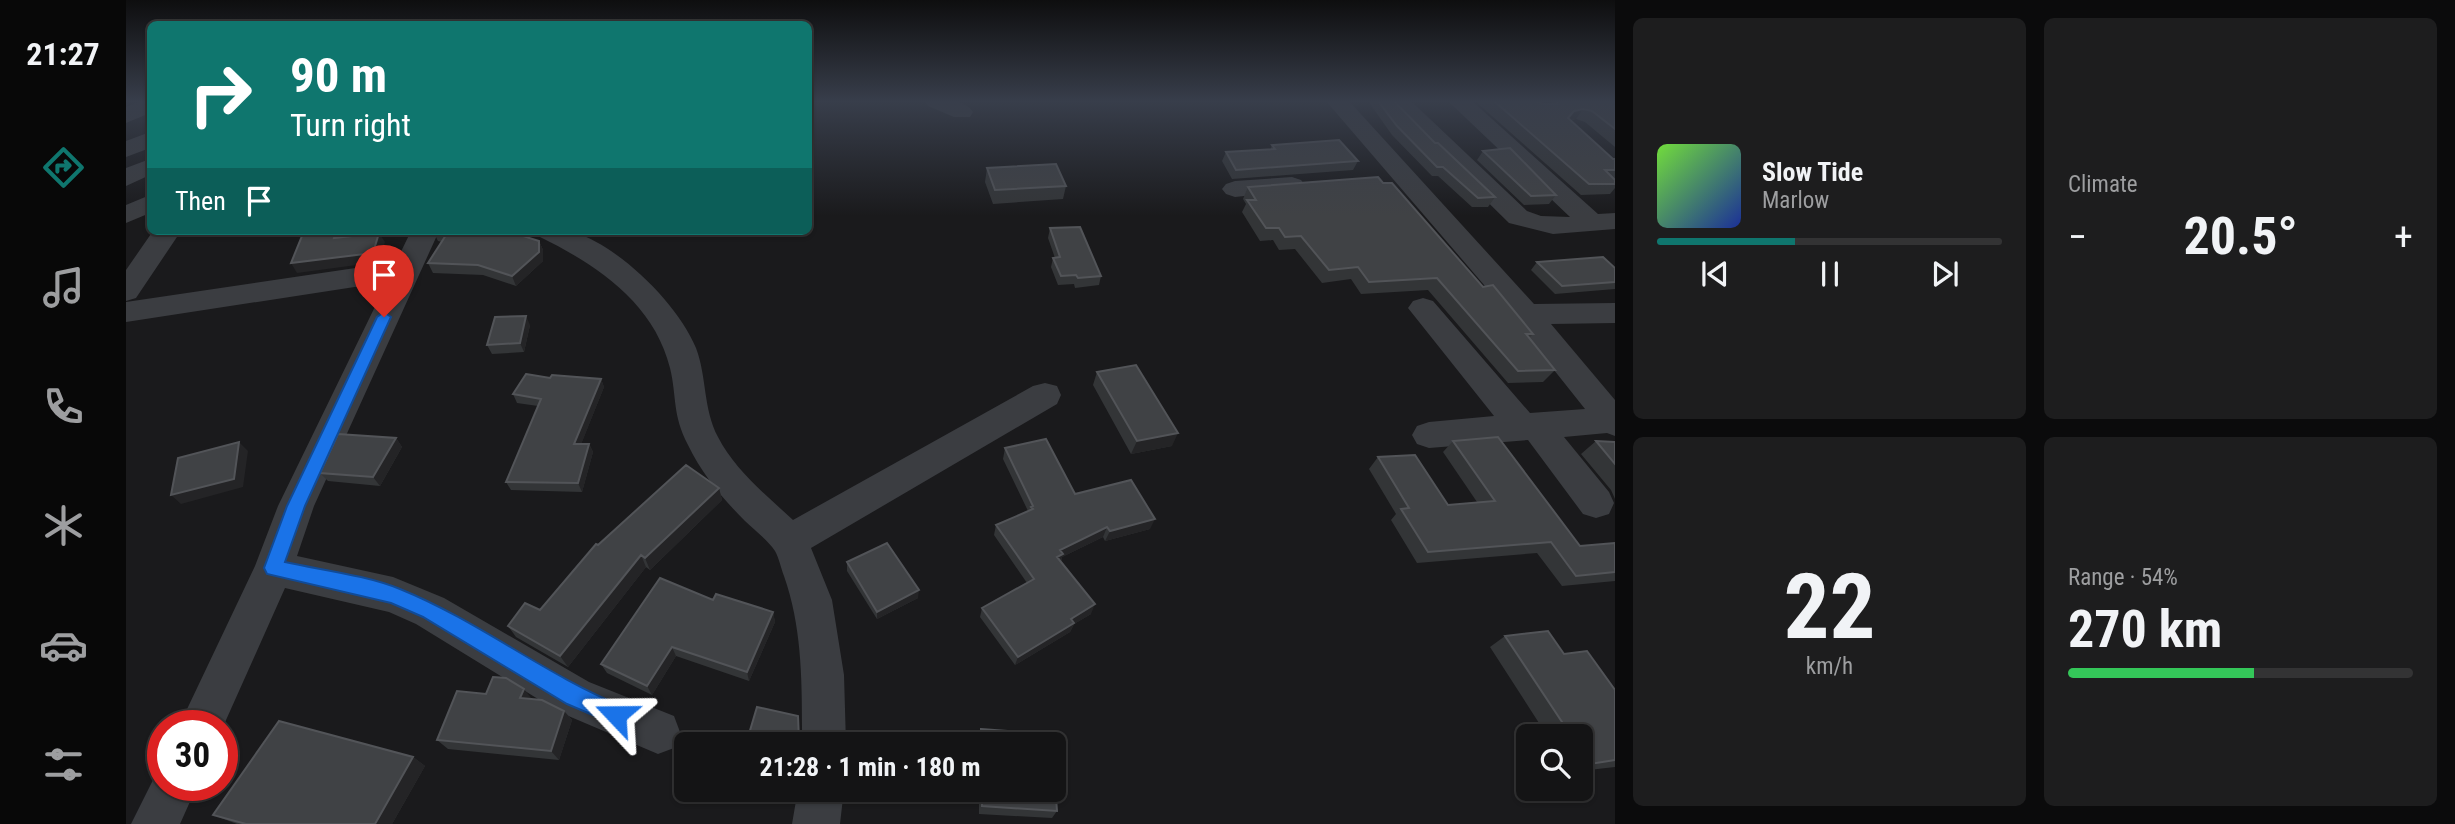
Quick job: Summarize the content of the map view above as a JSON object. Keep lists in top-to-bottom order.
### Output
{
  "page": {
    "tabs": "21:27",
    "tile": [
      "Climate",
      ["22", "km/h"],
      ["Range · 54%", "270 km"]
    ],
    "turn": ["90 m", "Turn right"],
    "song": ["Slow Tide", "Marlow"],
    "then": "Then",
    "heat": ["−", "20.5°", "+"],
    "limit": "30",
    "trip": "21:28 · 1 min · 180 m"
  }
}
